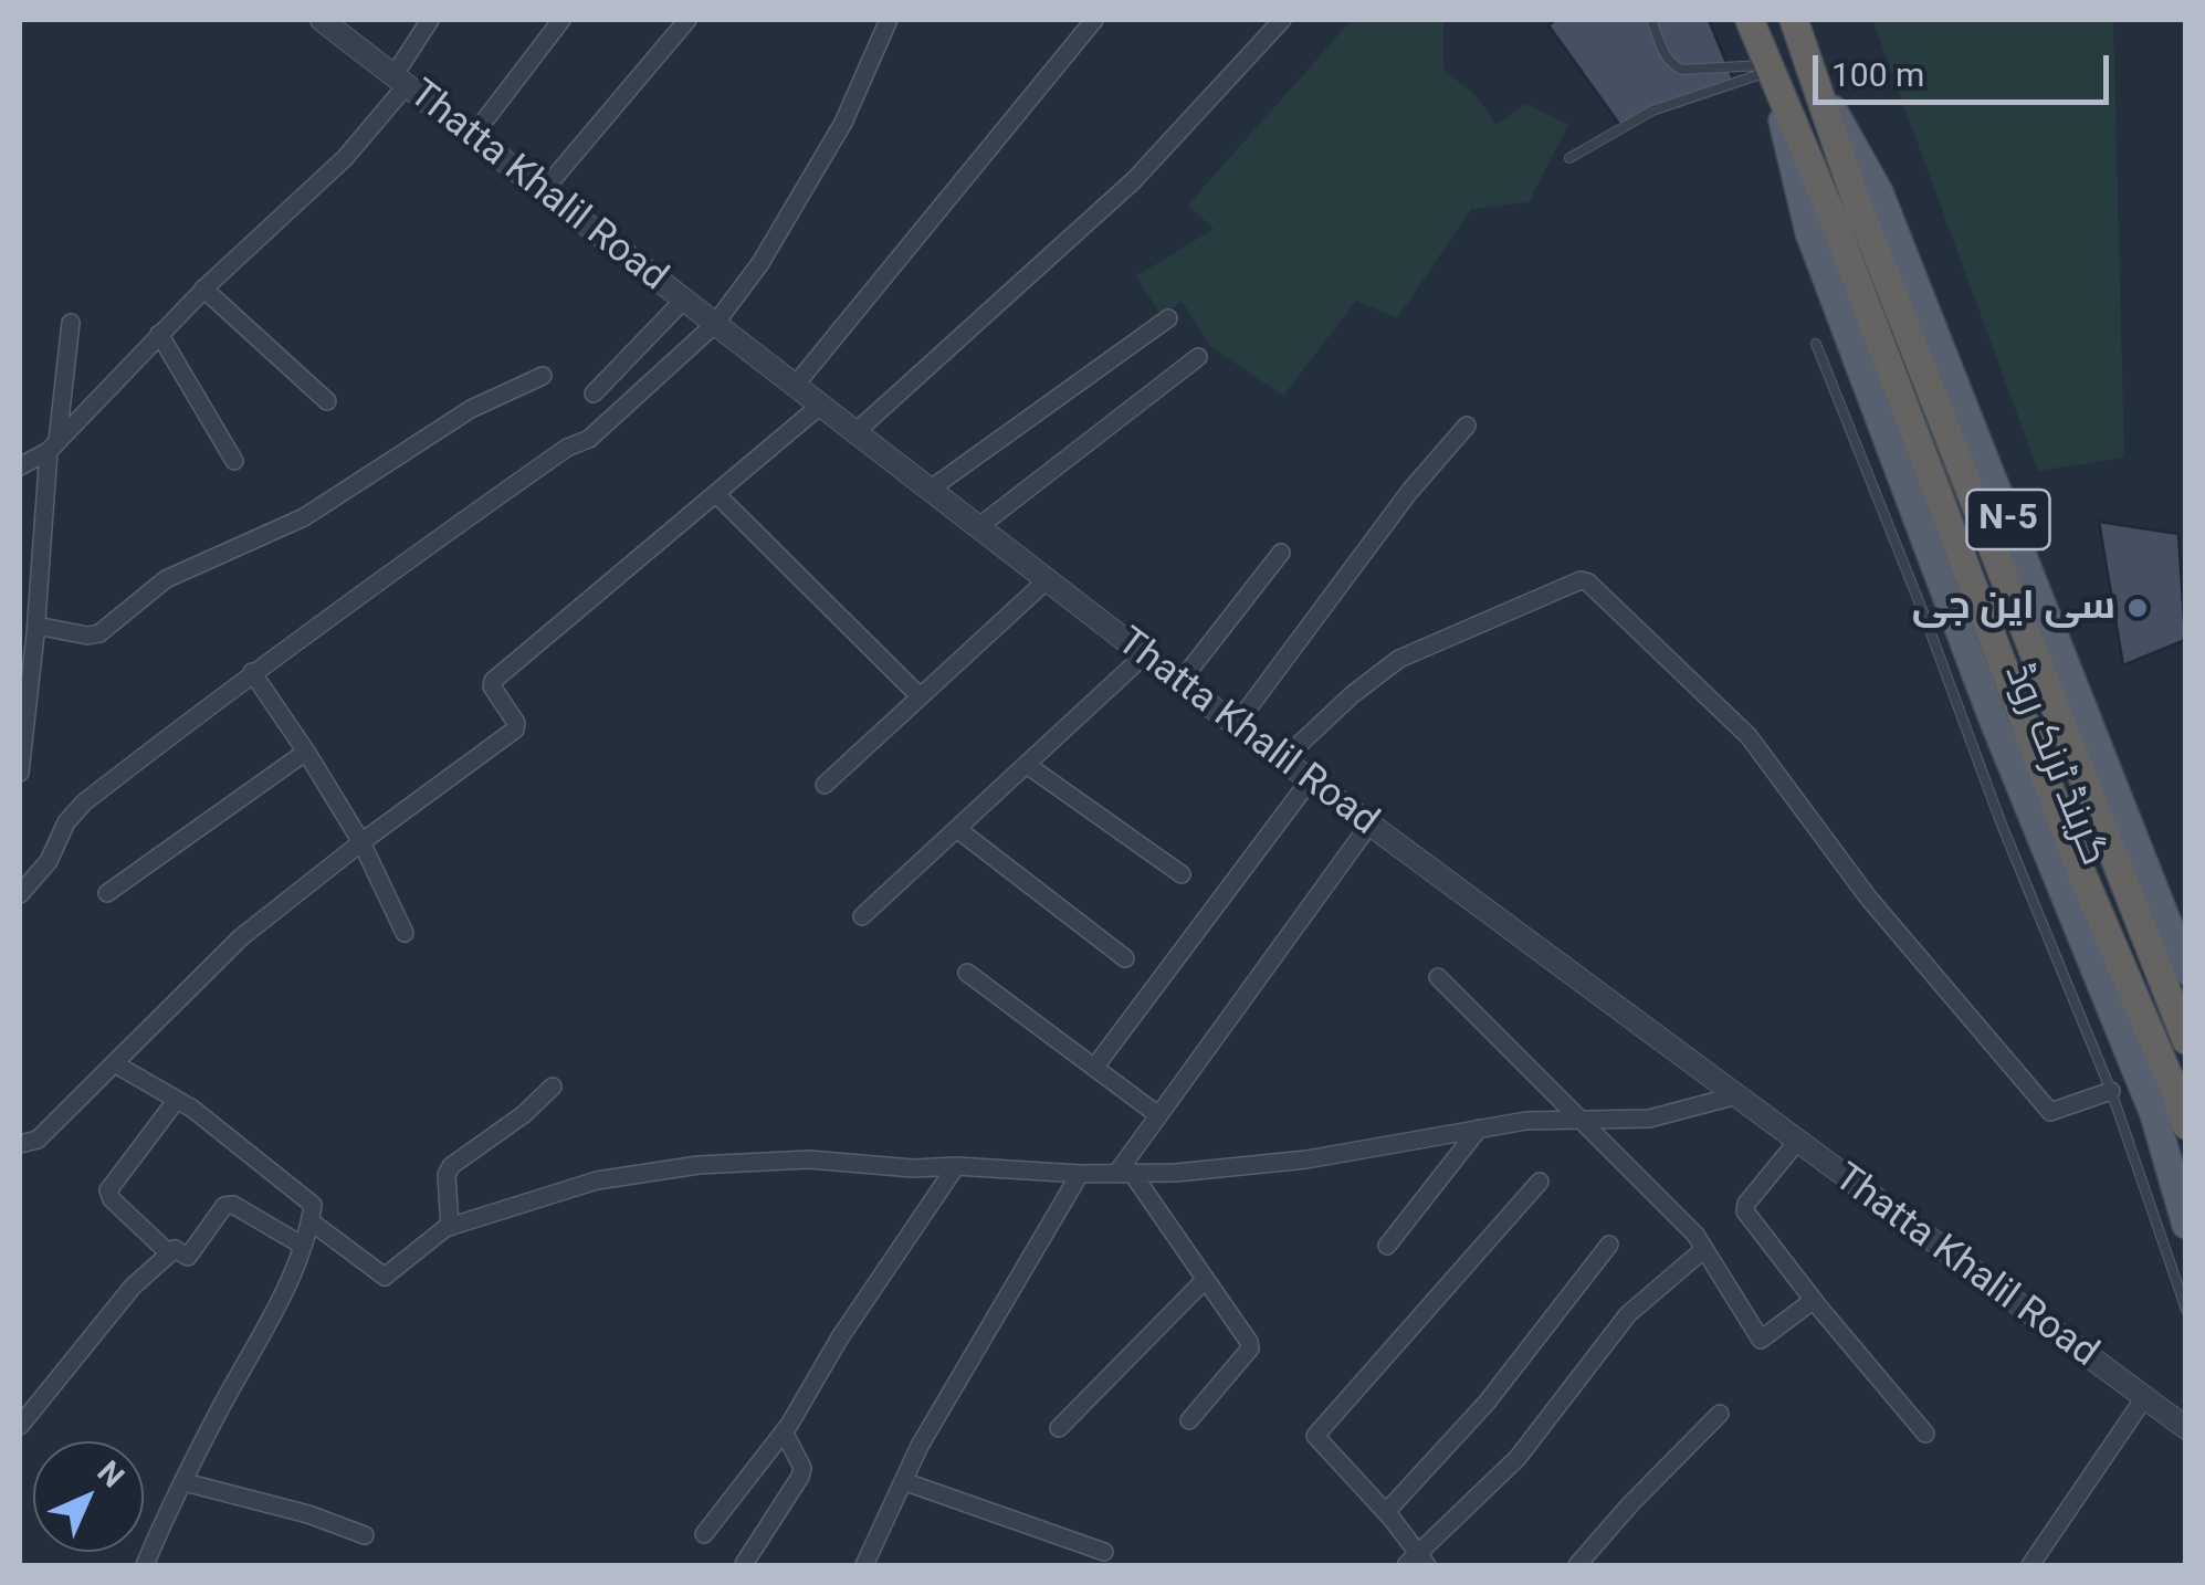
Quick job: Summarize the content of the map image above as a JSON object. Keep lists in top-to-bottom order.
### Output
{
  "streets": {
    "highway": ["N-5", "گرینڈ ٹرنک روڈ"],
    "street": ["Thatta Khalil Road"]
  },
  "places": ["سی این جی"],
  "scale_bar": "100 m",
  "north": "top right"
}
